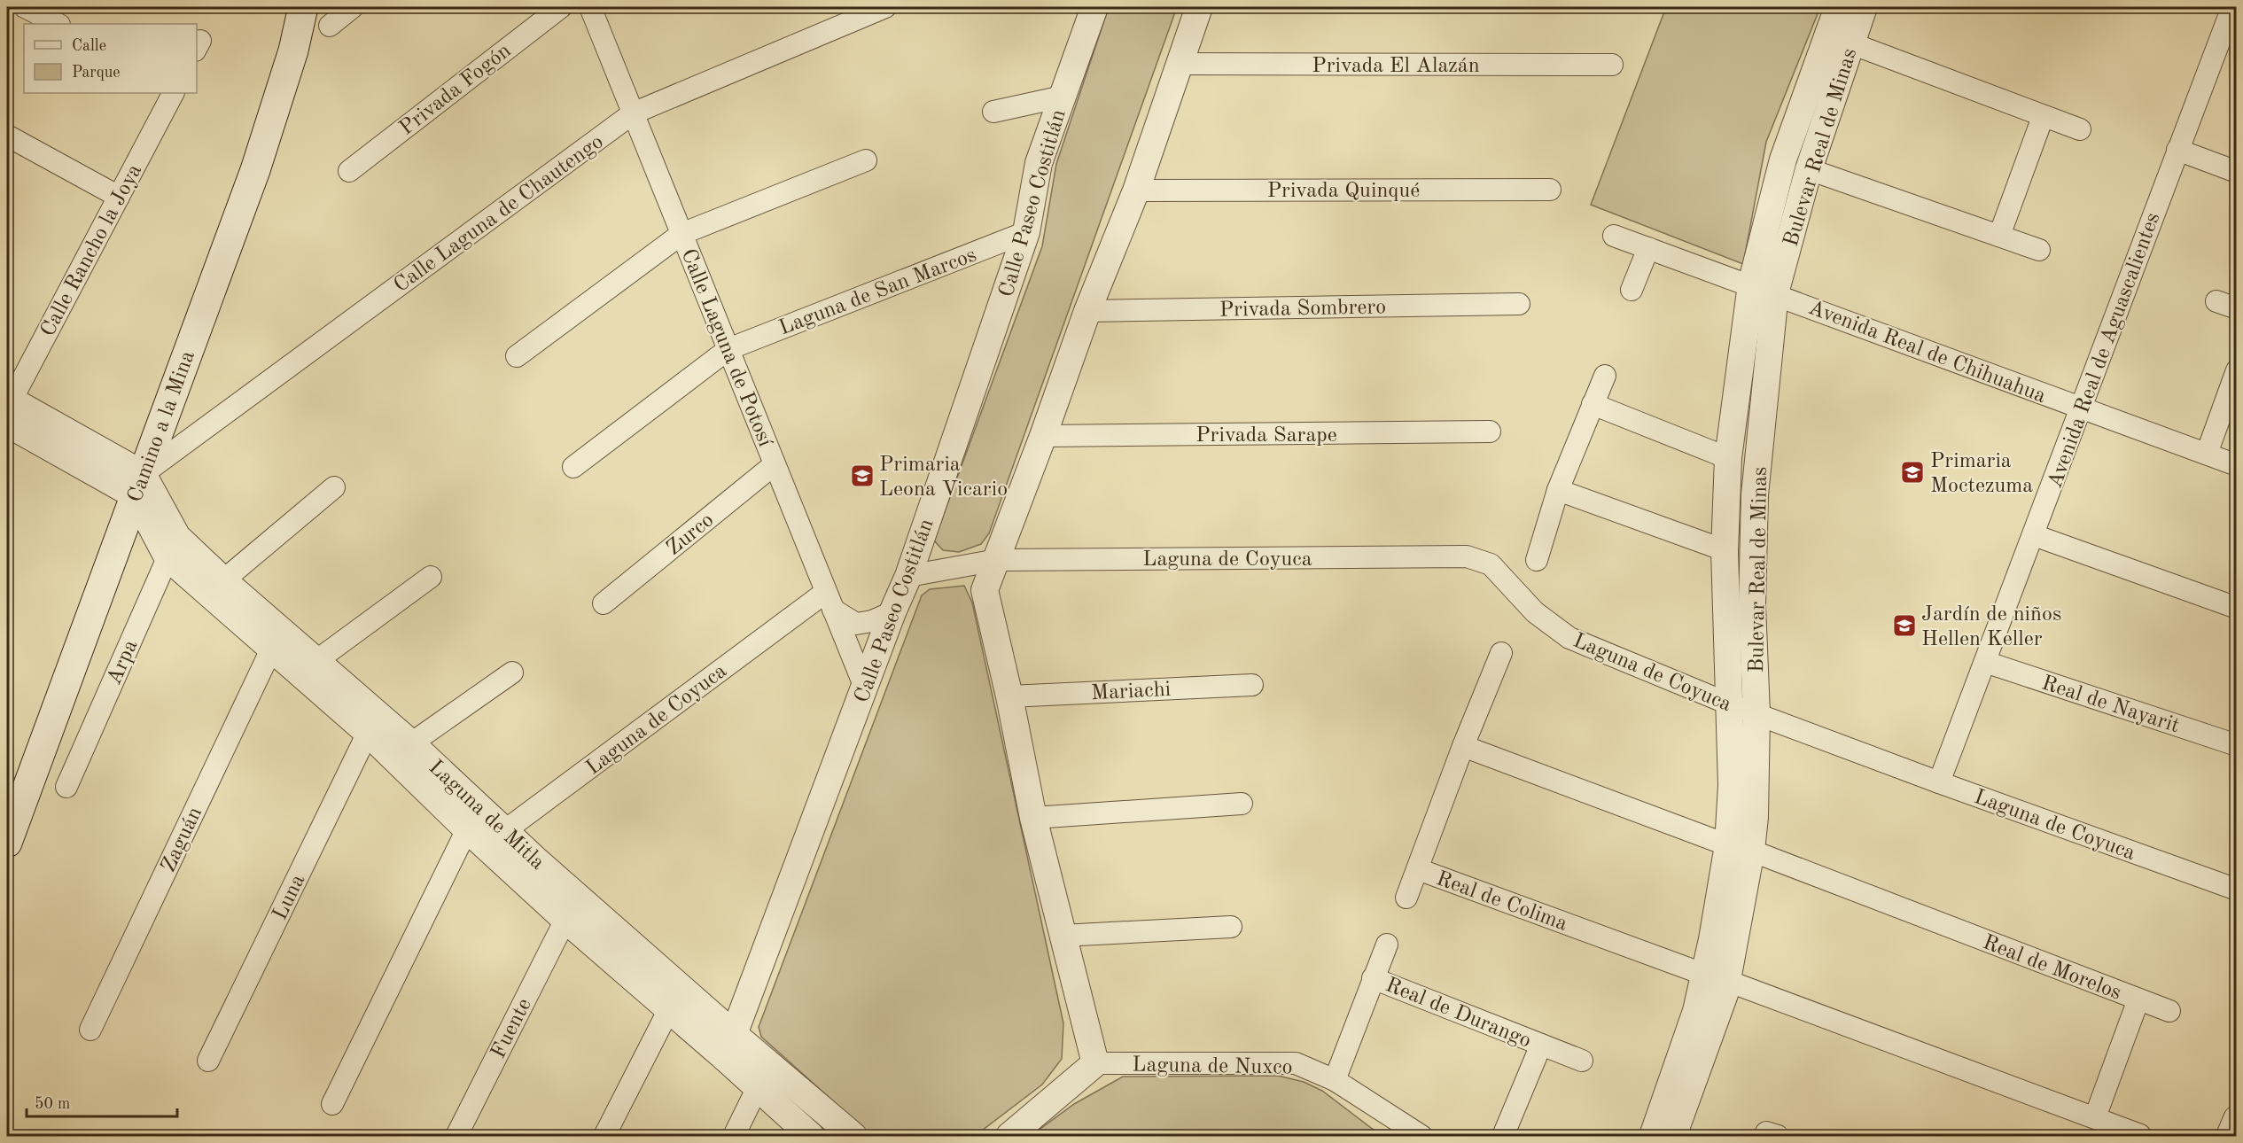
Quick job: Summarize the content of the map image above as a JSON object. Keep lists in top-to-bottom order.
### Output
{
  "streets": {
    "main road": ["Camino a la Mina"],
    "street": [
      "Privada El Alazán",
      "Privada Fogón",
      "Bulevar Real de Minas",
      "Privada Quinqué",
      "Calle Paseo Costitlán",
      "Calle Laguna de Chautengo",
      "Calle Rancho la Joya",
      "Laguna de San Marcos",
      "Privada Sombrero",
      "Calle Laguna de Potosí",
      "Avenida Real de Aguascalientes",
      "Avenida Real de Chihuahua",
      "Privada Sarape",
      "Zurco",
      "Laguna de Coyuca",
      "Arpa",
      "Mariachi",
      "Real de Nayarit",
      "Laguna de Mitla",
      "Zaguán",
      "Luna",
      "Real de Colima",
      "Real de Morelos",
      "Real de Durango",
      "Fuente",
      "Laguna de Nuxco"
    ]
  },
  "crossings": [
    ["Bulevar Real de Minas", "Avenida Real de Chihuahua"],
    ["Bulevar Real de Minas", "Laguna de Coyuca"],
    ["Bulevar Real de Minas", "Real de Colima"],
    ["Bulevar Real de Minas", "Real de Morelos"],
    ["Calle Paseo Costitlán", "Laguna de San Marcos"],
    ["Calle Paseo Costitlán", "Calle Laguna de Potosí"],
    ["Calle Paseo Costitlán", "Laguna de Coyuca"],
    ["Calle Paseo Costitlán", "Laguna de Mitla"],
    ["Calle Laguna de Chautengo", "Calle Laguna de Potosí"],
    ["Calle Laguna de Chautengo", "Camino a la Mina"],
    ["Calle Laguna de Chautengo", "Laguna de Mitla"],
    ["Laguna de San Marcos", "Calle Laguna de Potosí"],
    ["Calle Laguna de Potosí", "Zurco"],
    ["Calle Laguna de Potosí", "Laguna de Coyuca"],
    ["Avenida Real de Aguascalientes", "Avenida Real de Chihuahua"],
    ["Avenida Real de Aguascalientes", "Laguna de Coyuca"],
    ["Avenida Real de Aguascalientes", "Real de Nayarit"],
    ["Camino a la Mina", "Laguna de Mitla"],
    ["Laguna de Coyuca", "Laguna de Mitla"],
    ["Arpa", "Laguna de Mitla"],
    ["Laguna de Mitla", "Zaguán"],
    ["Laguna de Mitla", "Luna"],
    ["Laguna de Mitla", "Fuente"],
    ["Real de Durango", "Laguna de Nuxco"]
  ],
  "places": {
    "school or university": ["Primaria Moctezuma", "Primaria Leona Vicario", "Jardín de niños Hellen Keller"]
  },
  "legend": ["Calle", "Parque"],
  "scale_bar": "50 m"
}
